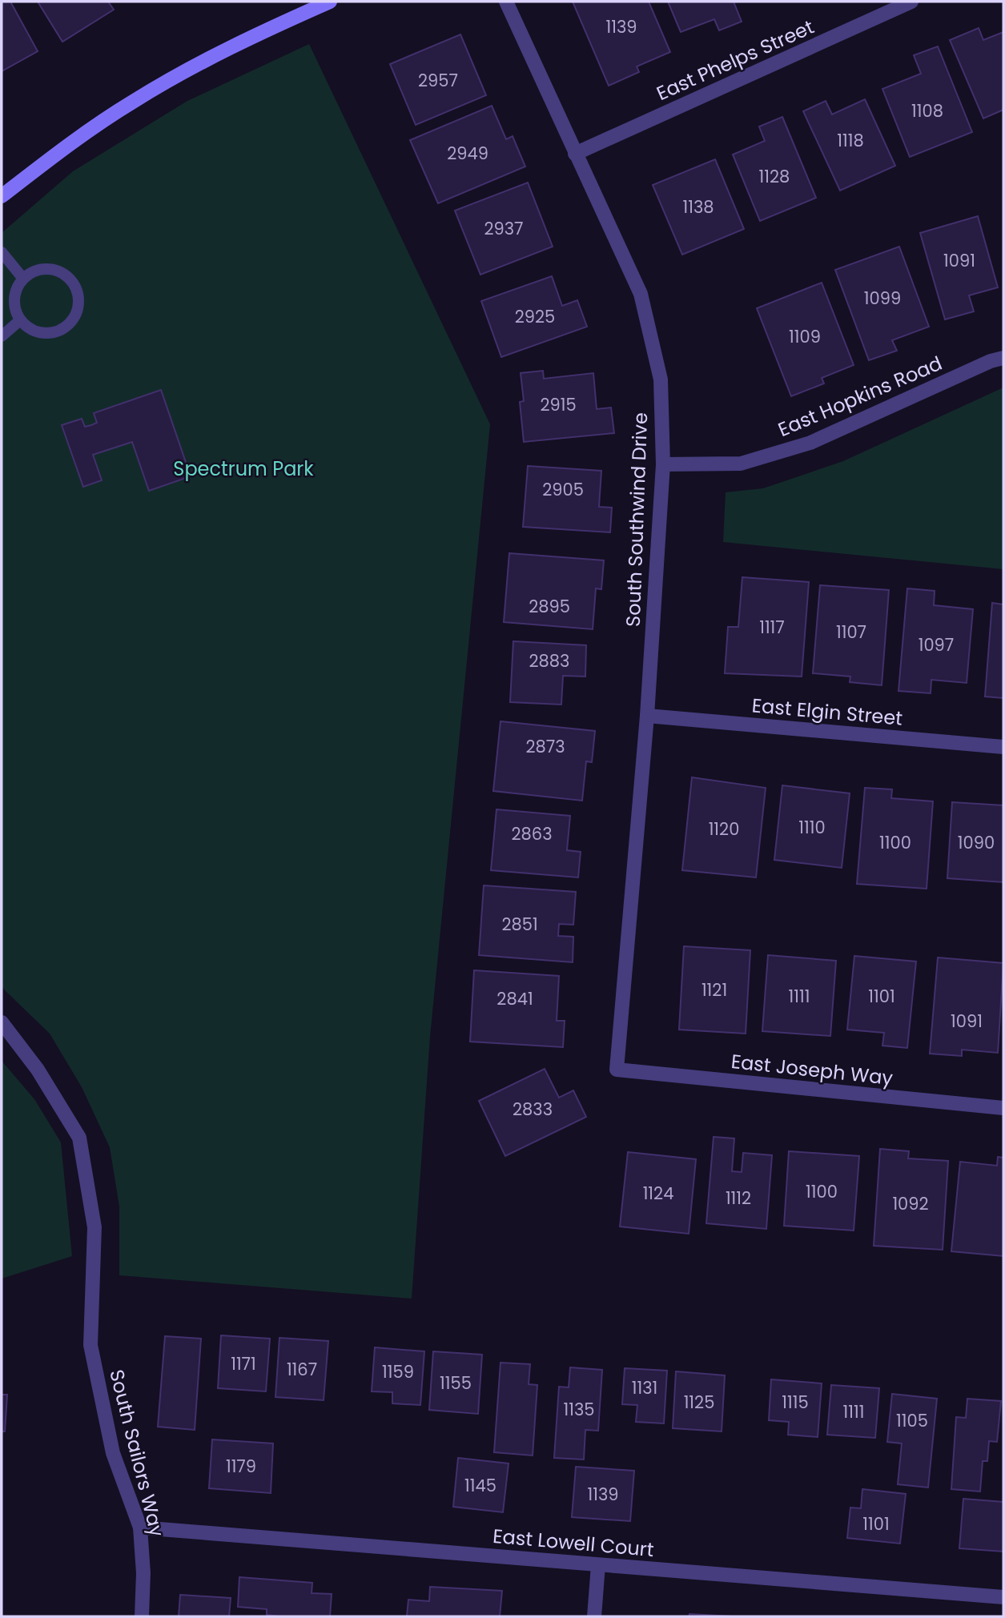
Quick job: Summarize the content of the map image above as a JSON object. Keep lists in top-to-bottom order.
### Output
{
  "streets": {
    "street": [
      "East Phelps Street",
      "East Hopkins Road",
      "South Southwind Drive",
      "East Elgin Street",
      "East Joseph Way",
      "South Sailors Way",
      "East Lowell Court"
    ]
  },
  "crossings": [
    ["East Phelps Street", "South Southwind Drive"],
    ["East Hopkins Road", "South Southwind Drive"],
    ["South Southwind Drive", "East Elgin Street"],
    ["South Southwind Drive", "East Joseph Way"],
    ["South Sailors Way", "East Lowell Court"]
  ],
  "parks": ["Spectrum Park"],
  "house_numbers": [
    "1139",
    "2957",
    "1108",
    "1118",
    "2949",
    "1128",
    "1138",
    "2937",
    "1091",
    "1099",
    "2925",
    "1109",
    "2915",
    "2905",
    "2895",
    "1117",
    "1107",
    "1097",
    "2883",
    "2873",
    "1110",
    "1120",
    "2863",
    "1100",
    "1090",
    "2851",
    "1121",
    "1111",
    "1101",
    "2841",
    "1091",
    "2833",
    "1100",
    "1124",
    "1112",
    "1092",
    "1171",
    "1167",
    "1159",
    "1155",
    "1131",
    "1125",
    "1115",
    "1135",
    "1111",
    "1105",
    "1179",
    "1145",
    "1139",
    "1101"
  ]
}
